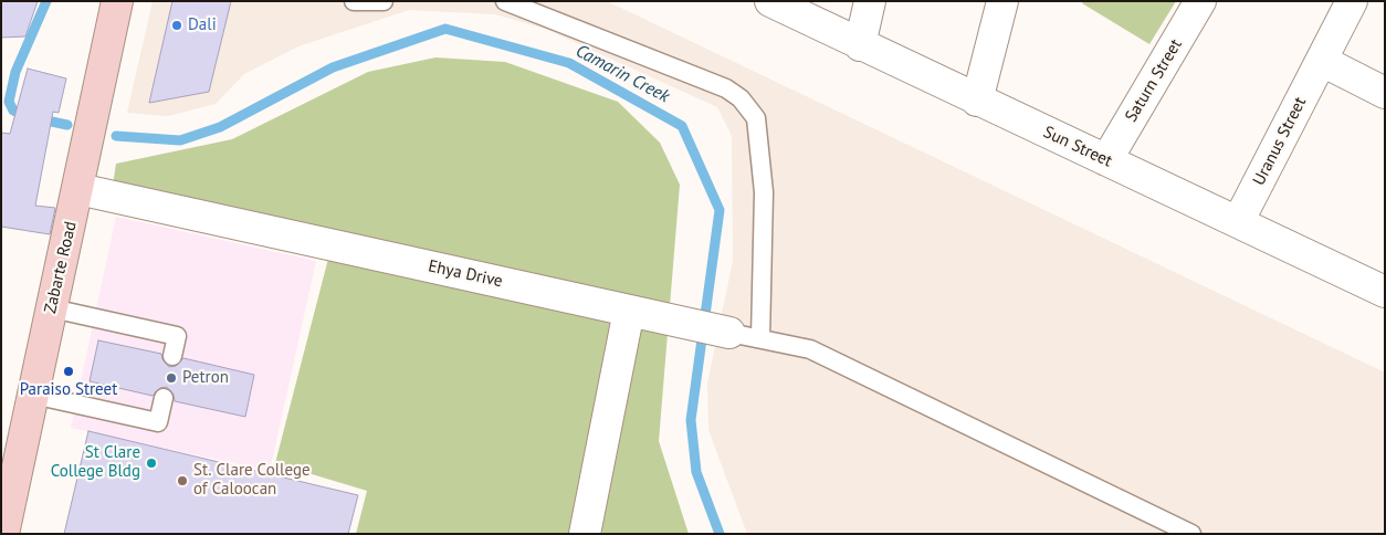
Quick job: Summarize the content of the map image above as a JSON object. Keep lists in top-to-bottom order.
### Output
{
  "streets": {
    "main road": ["Zabarte Road"],
    "street": [
      "Saturn Street",
      "Uranus Street",
      "Sun Street",
      "Ehya Drive"
    ]
  },
  "crossings": [
    ["Saturn Street", "Sun Street"],
    ["Uranus Street", "Sun Street"],
    ["Zabarte Road", "Ehya Drive"]
  ],
  "water": ["Camarin Creek"],
  "places": [
    "Dali",
    "Paraiso Street",
    "Petron",
    "St Clare College Bldg",
    "St. Clare College of Caloocan"
  ]
}
